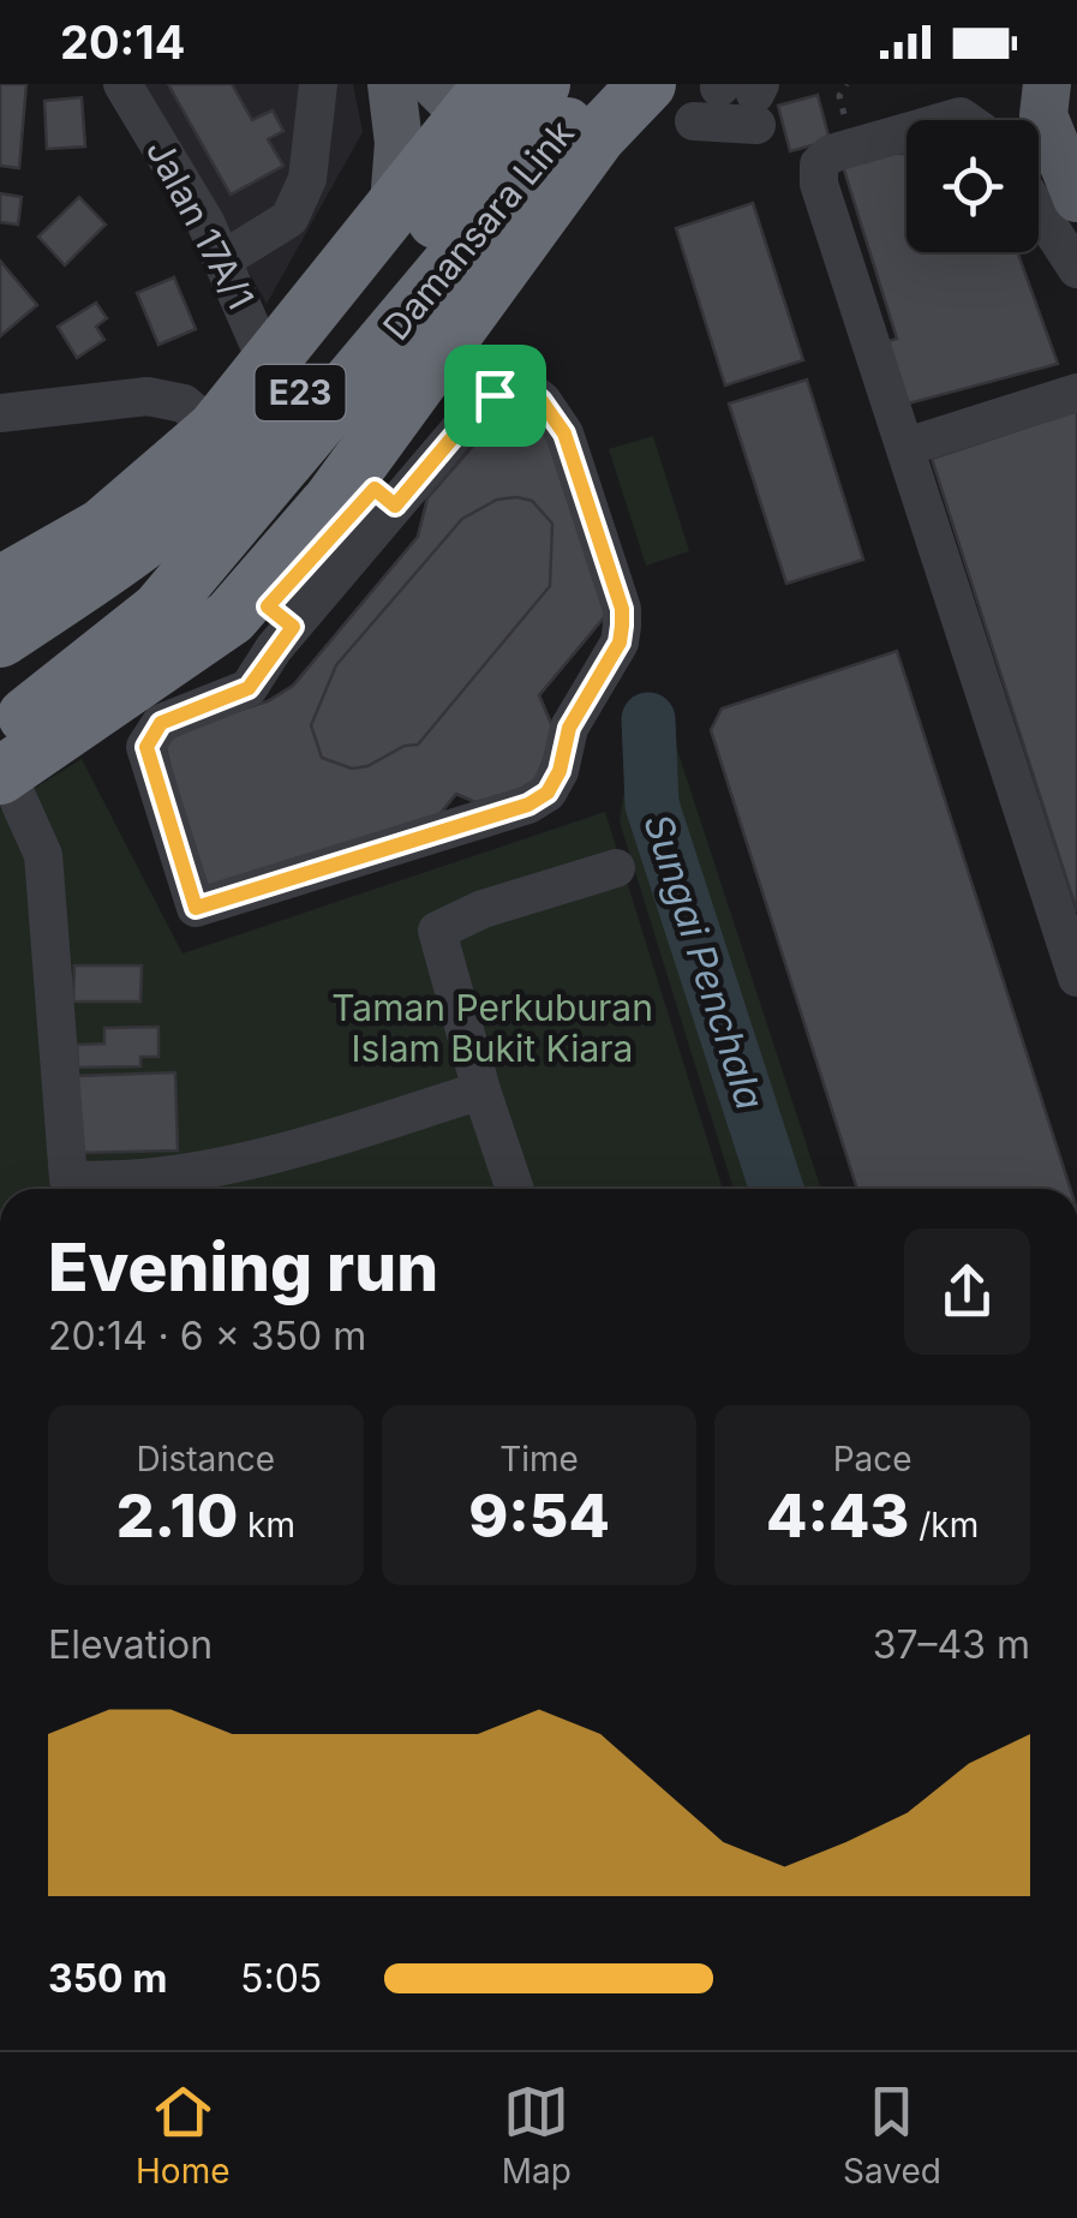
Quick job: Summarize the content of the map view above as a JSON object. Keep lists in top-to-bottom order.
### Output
{
  "streets": {
    "highway": ["Damansara Link", "E23"],
    "street": ["Jalan 17A/1"]
  },
  "water": ["Sungai Penchala"],
  "parks": ["Taman Perkuburan Islam Bukit Kiara"],
  "page": {
    "status": "20:14",
    "heading": ["Evening run", "20:14 · 6 × 350 m"],
    "stats": [
      ["Distance", "2.10 km"],
      ["Time", "9:54"],
      ["Pace", "4:43 /km"]
    ],
    "chart": ["Elevation", "37–43 m"],
    "list": [
      {
        "name": "350 m",
        "note": "5:05"
      }
    ],
    "tabs": ["Home", "Map", "Saved"]
  }
}
